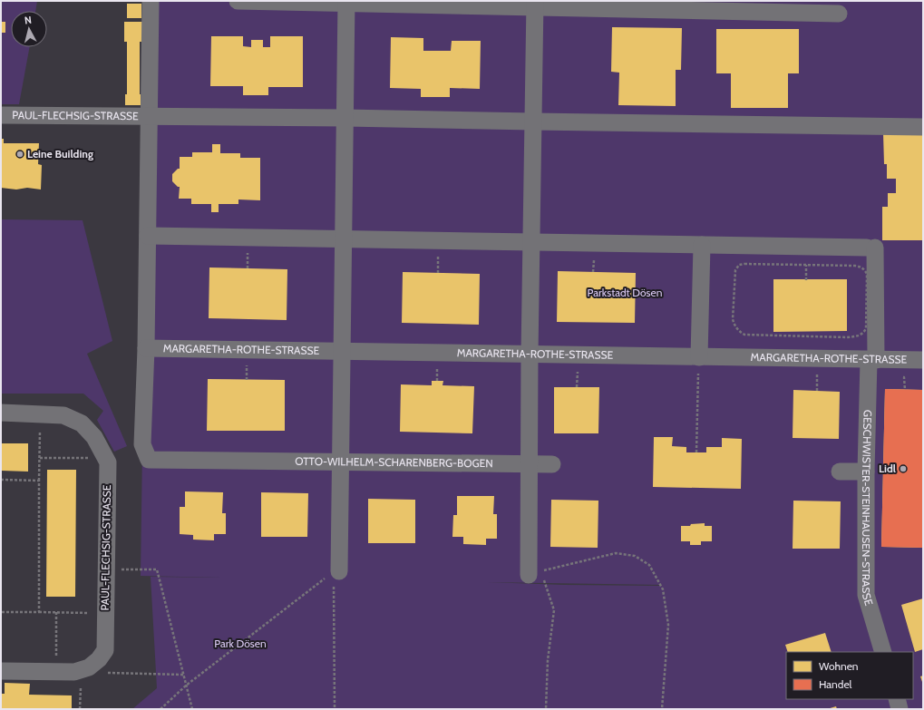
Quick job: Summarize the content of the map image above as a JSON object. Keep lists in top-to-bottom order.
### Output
{
  "streets": {
    "street": [
      "PAUL-FLECHSIG-STRASSE",
      "MARGARETHA-ROTHE-STRASSE",
      "OTTO-WILHELM-SCHARENBERG-BOGEN",
      "GESCHWISTER-STEINHAUSEN-STRASSE"
    ]
  },
  "crossings": [
    ["PAUL-FLECHSIG-STRASSE", "MARGARETHA-ROTHE-STRASSE"],
    ["MARGARETHA-ROTHE-STRASSE", "OTTO-WILHELM-SCHARENBERG-BOGEN"],
    ["MARGARETHA-ROTHE-STRASSE", "GESCHWISTER-STEINHAUSEN-STRASSE"]
  ],
  "parks": ["Parkstadt Dösen", "Park Dösen"],
  "places": ["Leine Building", "Lidl"],
  "legend": ["Wohnen", "Handel"],
  "north": "top"
}
